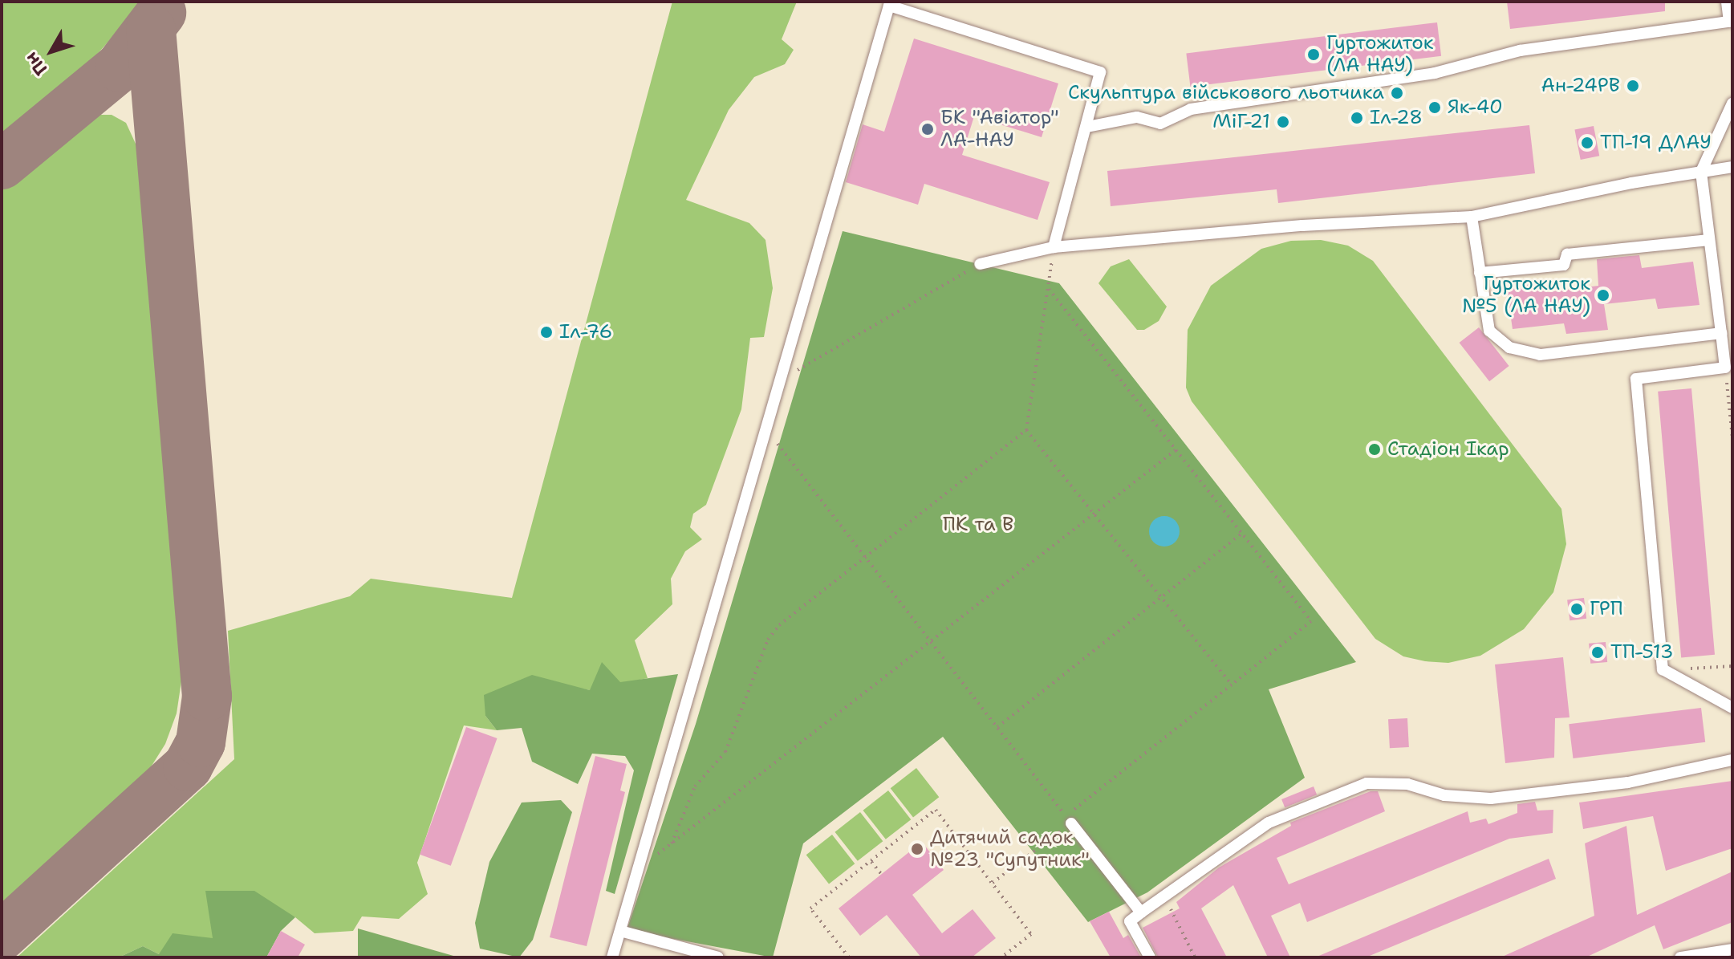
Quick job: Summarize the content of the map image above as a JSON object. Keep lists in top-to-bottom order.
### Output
{
  "parks": ["ПК та В"],
  "places": [
    "Гуртожиток (ЛА НАУ)",
    "Ан-24РВ",
    "Скульптура військового льотчика",
    "Як-40",
    "Іл-28",
    "МіГ-21",
    "БК \"Авіатор\" ЛА-НАУ",
    "ТП-19 ДЛАУ",
    "Гуртожиток №5 (ЛА НАУ)",
    "Іл-76",
    "Стадіон Ікар",
    "ГРП",
    "ТП-513",
    "Дитячий садок №23 \"Супутник\""
  ],
  "north": "bottom left"
}
